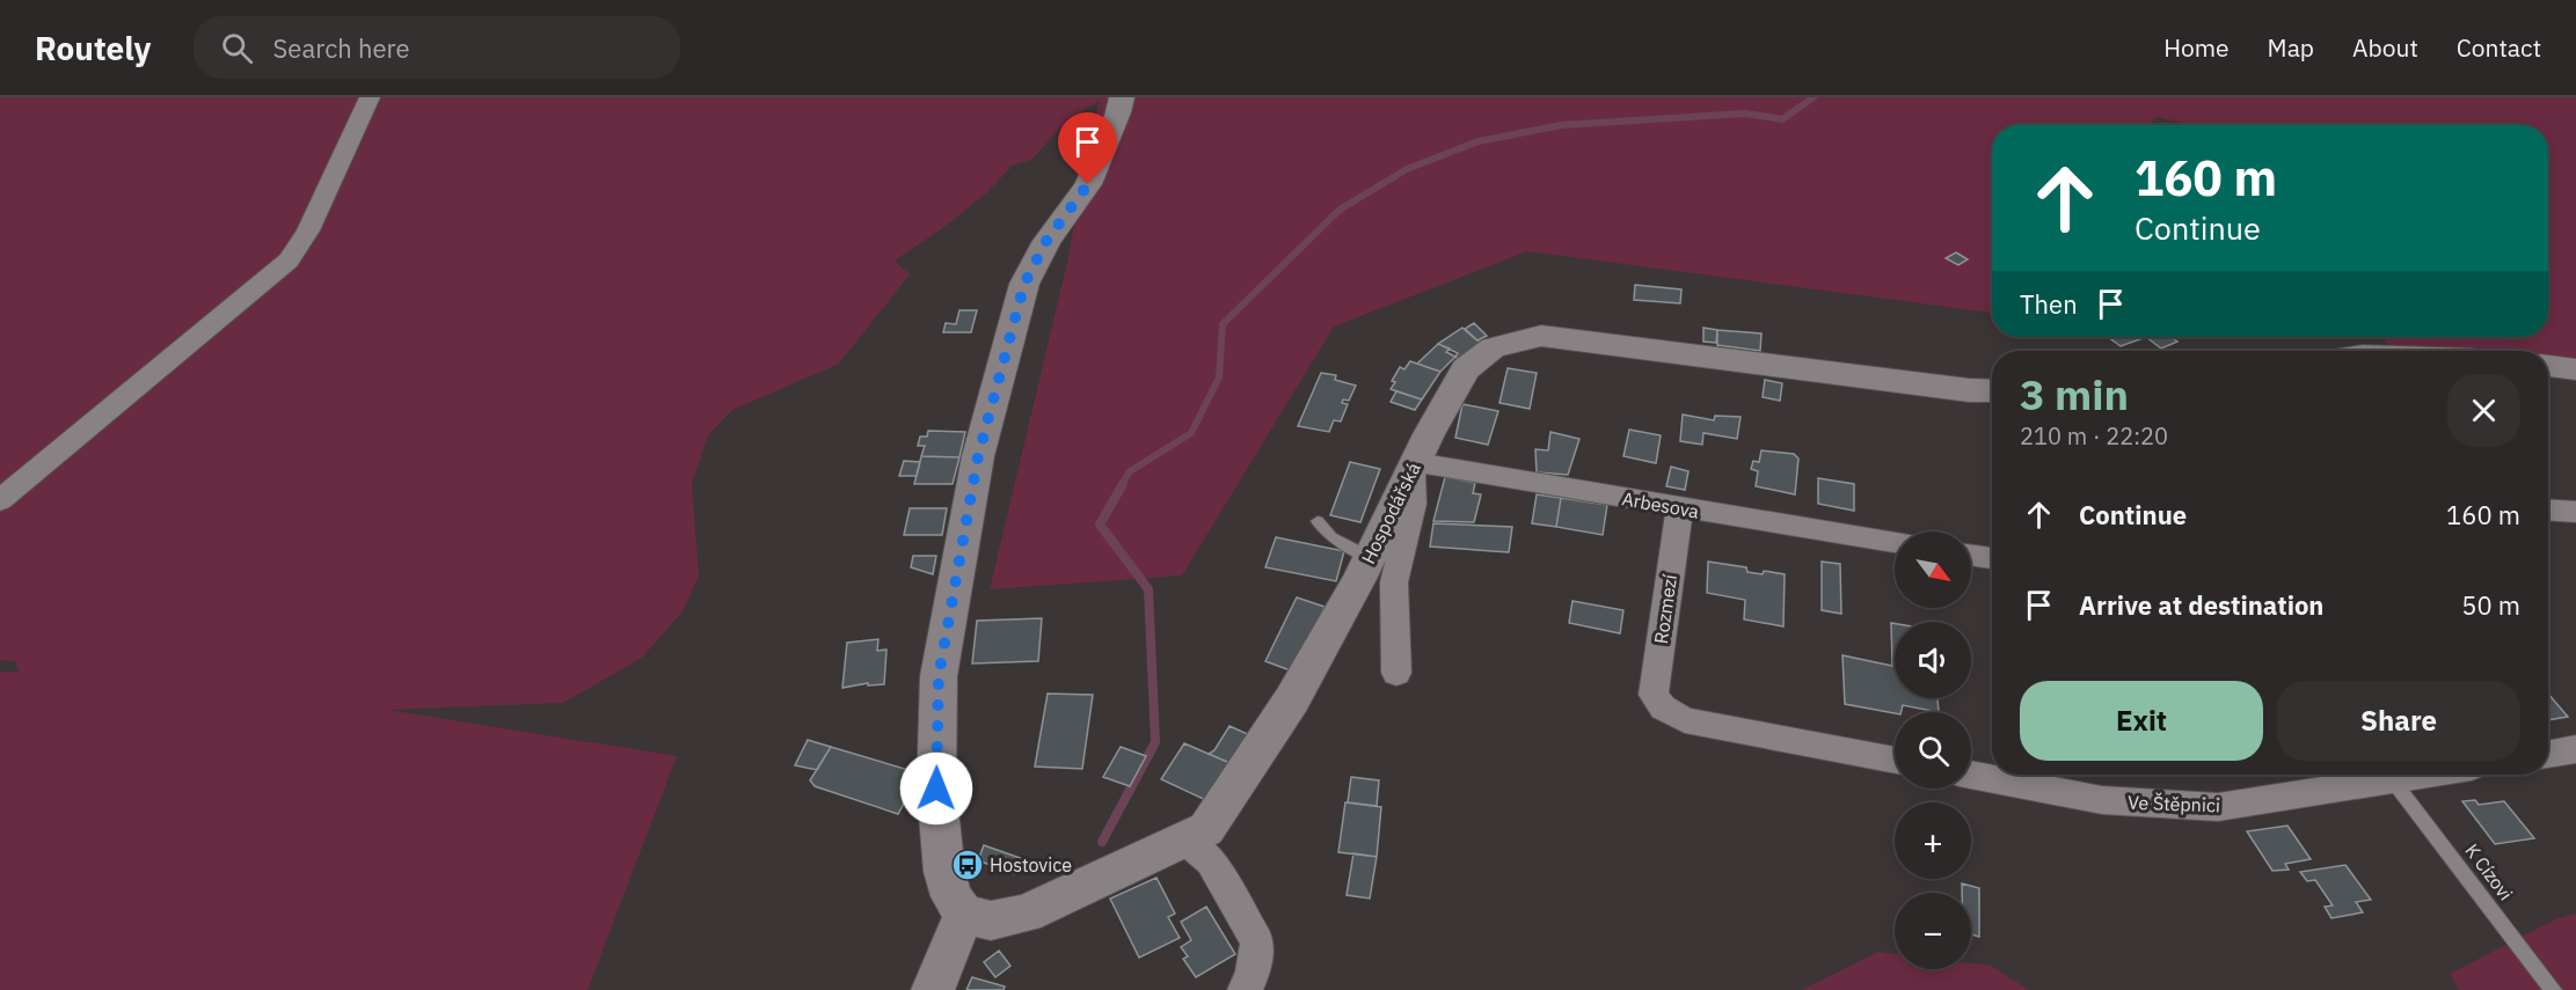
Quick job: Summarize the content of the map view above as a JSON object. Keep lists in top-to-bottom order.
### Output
{
  "streets": {
    "street": [
      "Arbesova",
      "Hospodářská",
      "Rozmezí",
      "Ve Štěpnici"
    ],
    "lane": ["K Cízovi"]
  },
  "crossings": [
    ["Arbesova", "Hospodářská"],
    ["Arbesova", "Rozmezí"],
    ["Ve Štěpnici", "K Cízovi"]
  ],
  "places": {
    "bus stop": ["Hostovice"]
  },
  "north": "bottom right",
  "page": {
    "header": "Routely",
    "search": "Search here",
    "nav": [
      "Home",
      "Map",
      "About",
      "Contact"
    ],
    "turn": ["160 m", "Continue"],
    "then": "Then",
    "heading": ["3 min", "210 m · 22:20"],
    "list": [
      {
        "name": "Continue",
        "value": "160 m"
      },
      {
        "name": "Arrive at destination",
        "value": "50 m"
      }
    ],
    "map_buttons": ["+", "−"],
    "buttons": ["Exit", "Share"]
  }
}
